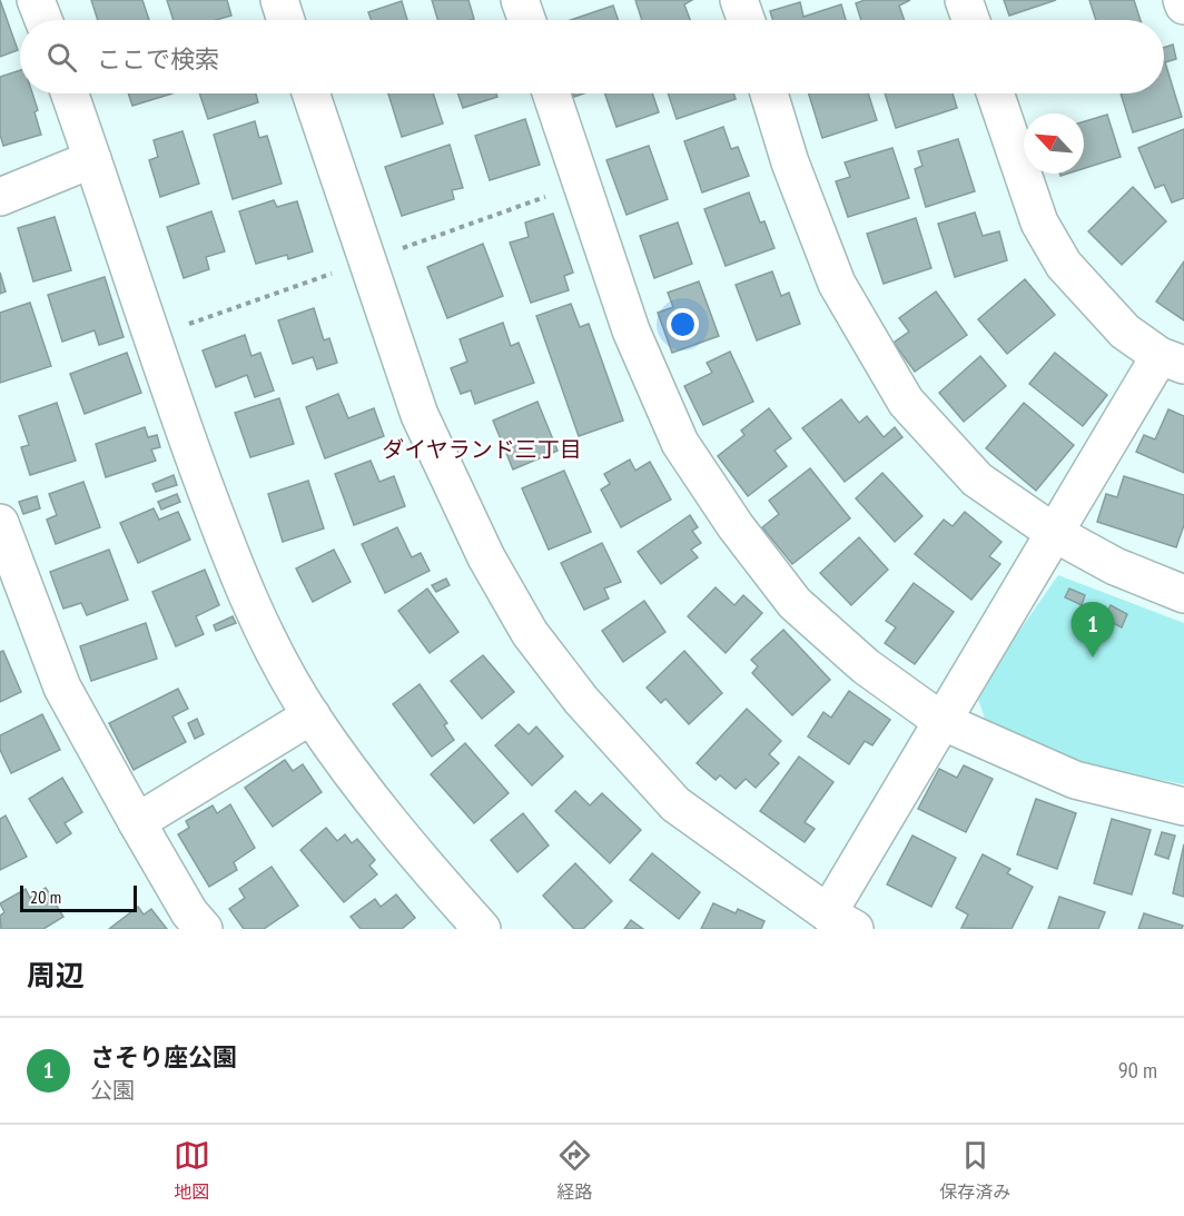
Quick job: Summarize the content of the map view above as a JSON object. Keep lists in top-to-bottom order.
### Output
{
  "districts": ["ダイヤランド三丁目"],
  "scale_bar": "20 m",
  "north": "top left",
  "page": {
    "search": "ここで検索",
    "pins": "1",
    "scale": "20 m",
    "heading": "周辺",
    "list": [
      {
        "mark": "1",
        "name": "さそり座公園",
        "note": "公園",
        "value": "90 m"
      }
    ],
    "nav": ["地図", "経路", "保存済み"]
  }
}
